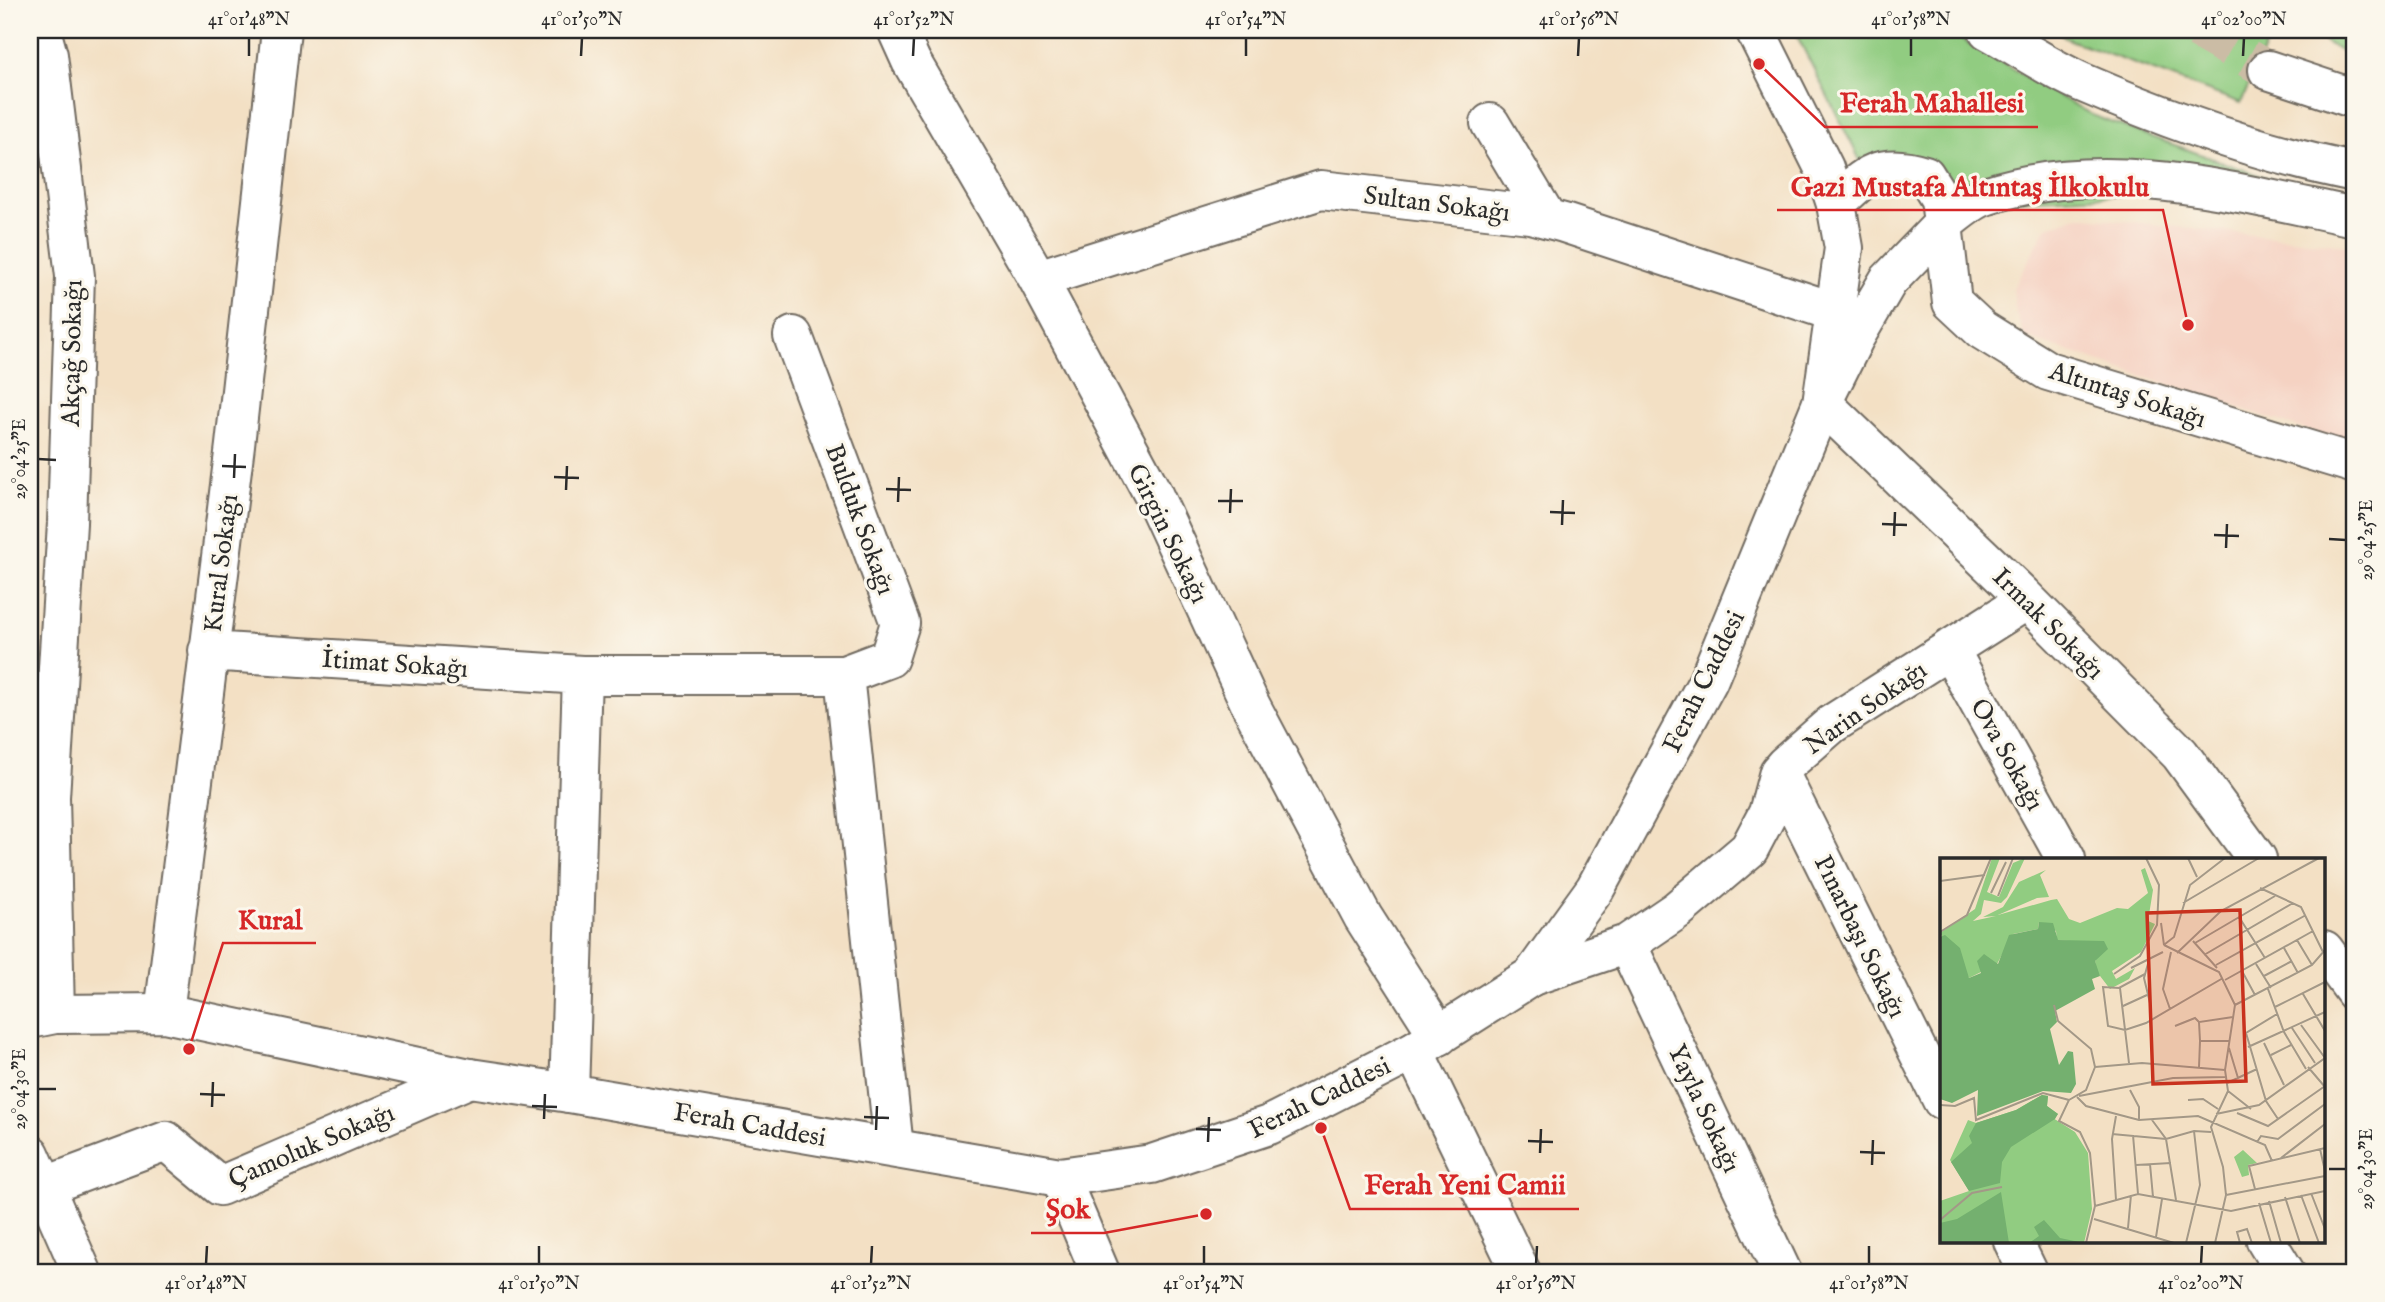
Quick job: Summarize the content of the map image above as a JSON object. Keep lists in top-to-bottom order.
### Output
{
  "streets": {
    "street": [
      "Sultan Sokağı",
      "Akçağ Sokağı",
      "Altıntaş Sokağı",
      "Bulduk Sokağı",
      "Girgin Sokağı",
      "Kural Sokağı",
      "Irmak Sokağı",
      "İtimat Sokağı",
      "Ferah Caddesi",
      "Narin Sokağı",
      "Ova Sokağı",
      "Pınarbaşı Sokağı",
      "Yayla Sokağı",
      "Çamoluk Sokağı"
    ]
  },
  "crossings": [
    ["Sultan Sokağı", "Girgin Sokağı"],
    ["Akçağ Sokağı", "Ferah Caddesi"],
    ["Altıntaş Sokağı", "Ferah Caddesi"],
    ["Bulduk Sokağı", "İtimat Sokağı"],
    ["Girgin Sokağı", "Ferah Caddesi"],
    ["Kural Sokağı", "İtimat Sokağı"],
    ["Kural Sokağı", "Ferah Caddesi"],
    ["Irmak Sokağı", "Ferah Caddesi"],
    ["Irmak Sokağı", "Narin Sokağı"],
    ["Ferah Caddesi", "Narin Sokağı"],
    ["Ferah Caddesi", "Çamoluk Sokağı"],
    ["Narin Sokağı", "Ova Sokağı"],
    ["Narin Sokağı", "Pınarbaşı Sokağı"],
    ["Narin Sokağı", "Yayla Sokağı"]
  ],
  "places": [
    "Ferah Mahallesi",
    "Gazi Mustafa Altıntaş İlkokulu",
    "Kural",
    "Ferah Yeni Camii",
    "Şok"
  ],
  "coordinates": [
    "41°01'48\"N",
    "41°01'50\"N",
    "41°01'52\"N",
    "41°01'54\"N",
    "41°01'56\"N",
    "41°01'58\"N",
    "41°02'00\"N",
    "29°04'25\"E",
    "29°04'30\"E"
  ]
}
